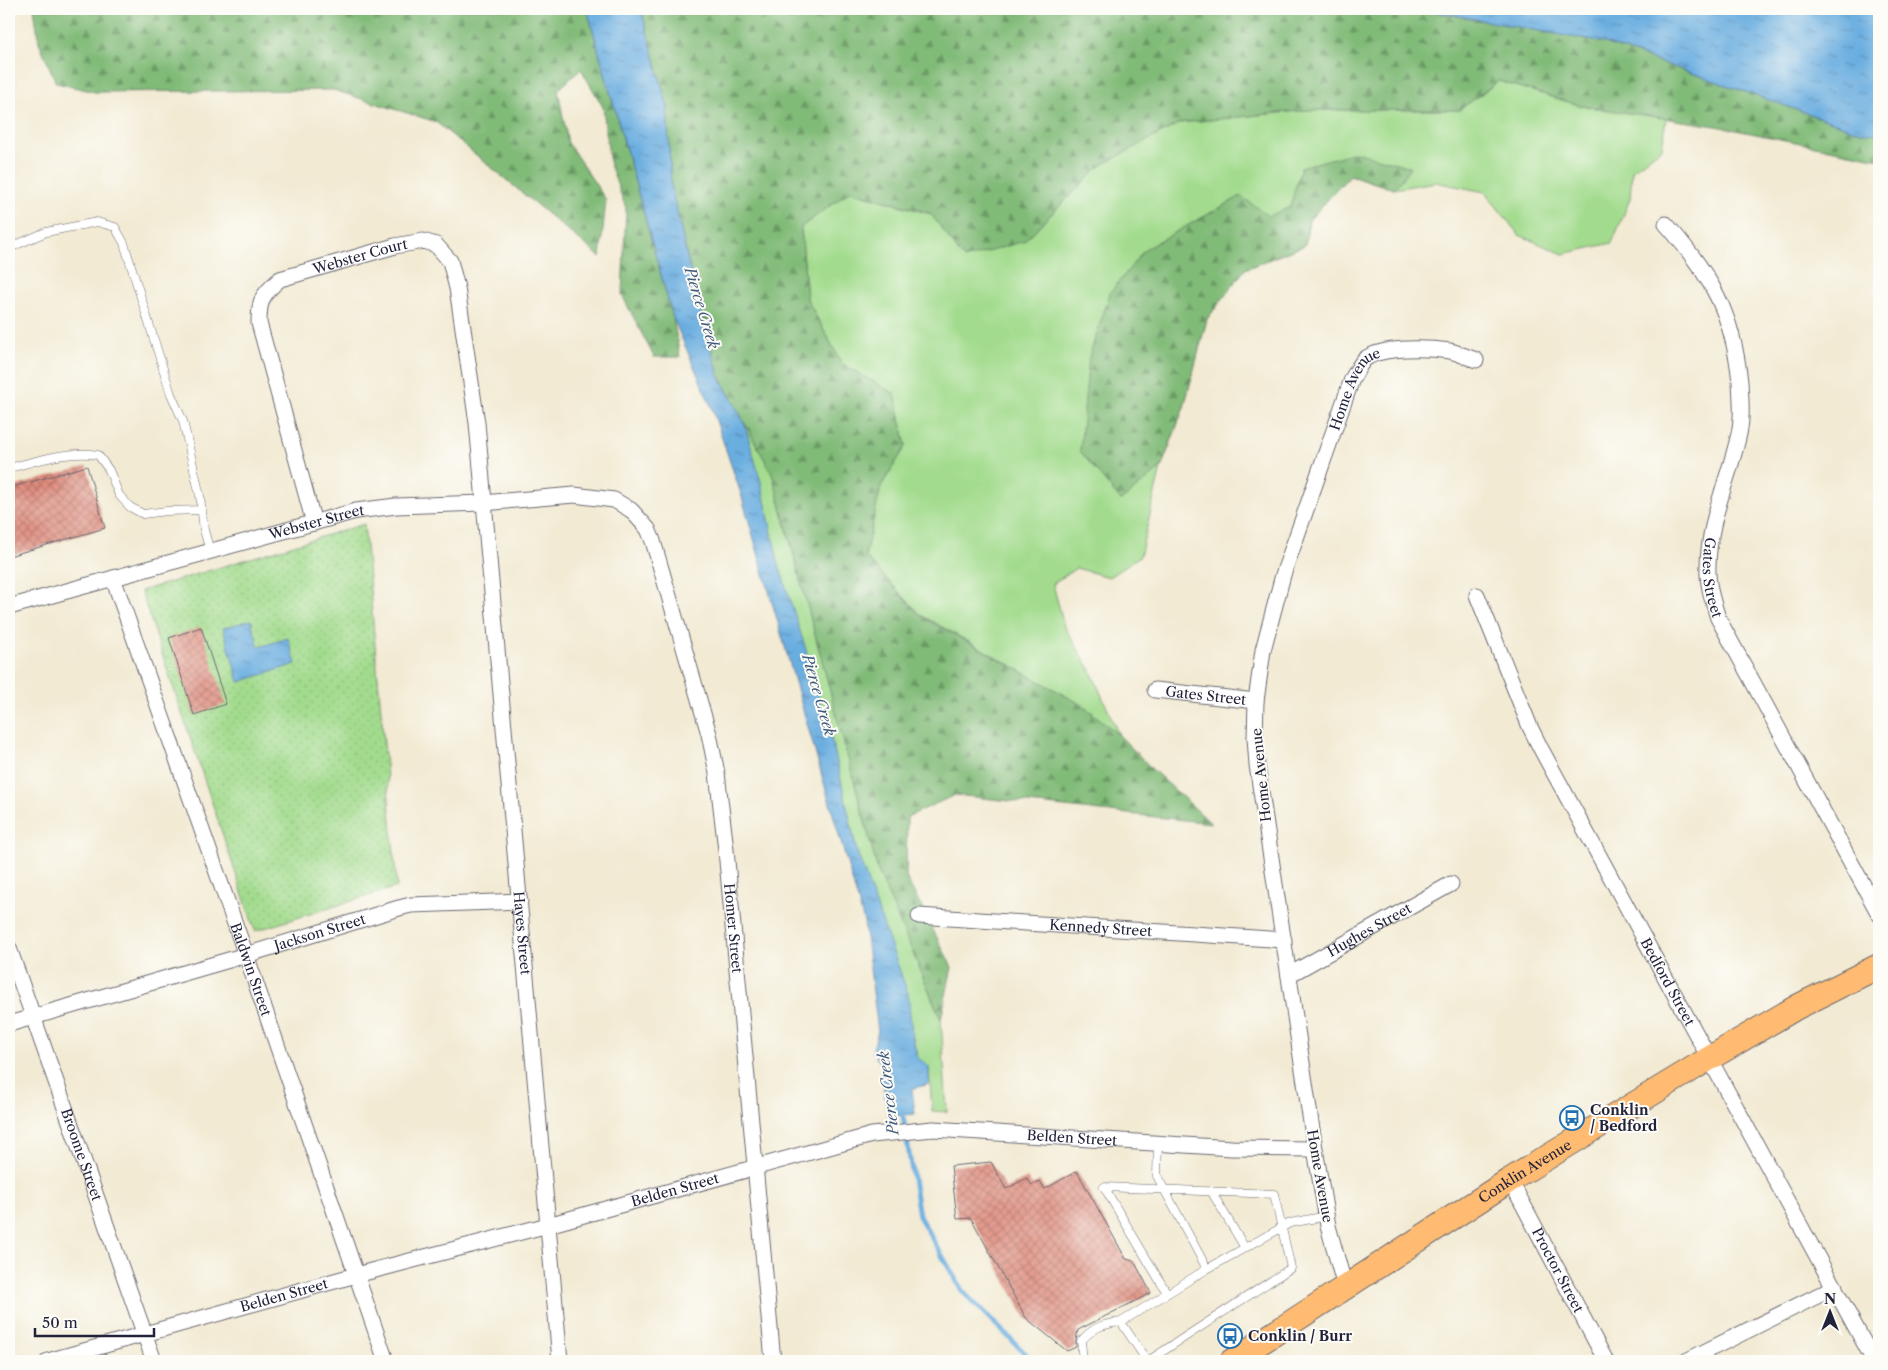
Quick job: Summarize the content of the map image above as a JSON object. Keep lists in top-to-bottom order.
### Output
{
  "streets": {
    "main road": ["Conklin Avenue"],
    "street": [
      "Webster Court",
      "Home Avenue",
      "Webster Street",
      "Gates Street",
      "Homer Street",
      "Kennedy Street",
      "Hughes Street",
      "Jackson Street",
      "Hayes Street",
      "Baldwin Street",
      "Bedford Street",
      "Belden Street",
      "Broome Street",
      "Proctor Street"
    ]
  },
  "crossings": [
    ["Webster Court", "Webster Street"],
    ["Webster Court", "Hayes Street"],
    ["Home Avenue", "Gates Street"],
    ["Home Avenue", "Kennedy Street"],
    ["Home Avenue", "Hughes Street"],
    ["Home Avenue", "Belden Street"],
    ["Home Avenue", "Conklin Avenue"],
    ["Webster Street", "Homer Street"],
    ["Webster Street", "Hayes Street"],
    ["Webster Street", "Baldwin Street"],
    ["Homer Street", "Belden Street"],
    ["Jackson Street", "Hayes Street"],
    ["Jackson Street", "Baldwin Street"],
    ["Jackson Street", "Broome Street"],
    ["Hayes Street", "Belden Street"],
    ["Baldwin Street", "Belden Street"],
    ["Bedford Street", "Conklin Avenue"],
    ["Belden Street", "Broome Street"],
    ["Conklin Avenue", "Proctor Street"]
  ],
  "water": ["Pierce Creek"],
  "places": {
    "bus stop": ["Conklin / Bedford", "Conklin / Burr"]
  },
  "scale_bar": "50 m",
  "north": "top"
}
